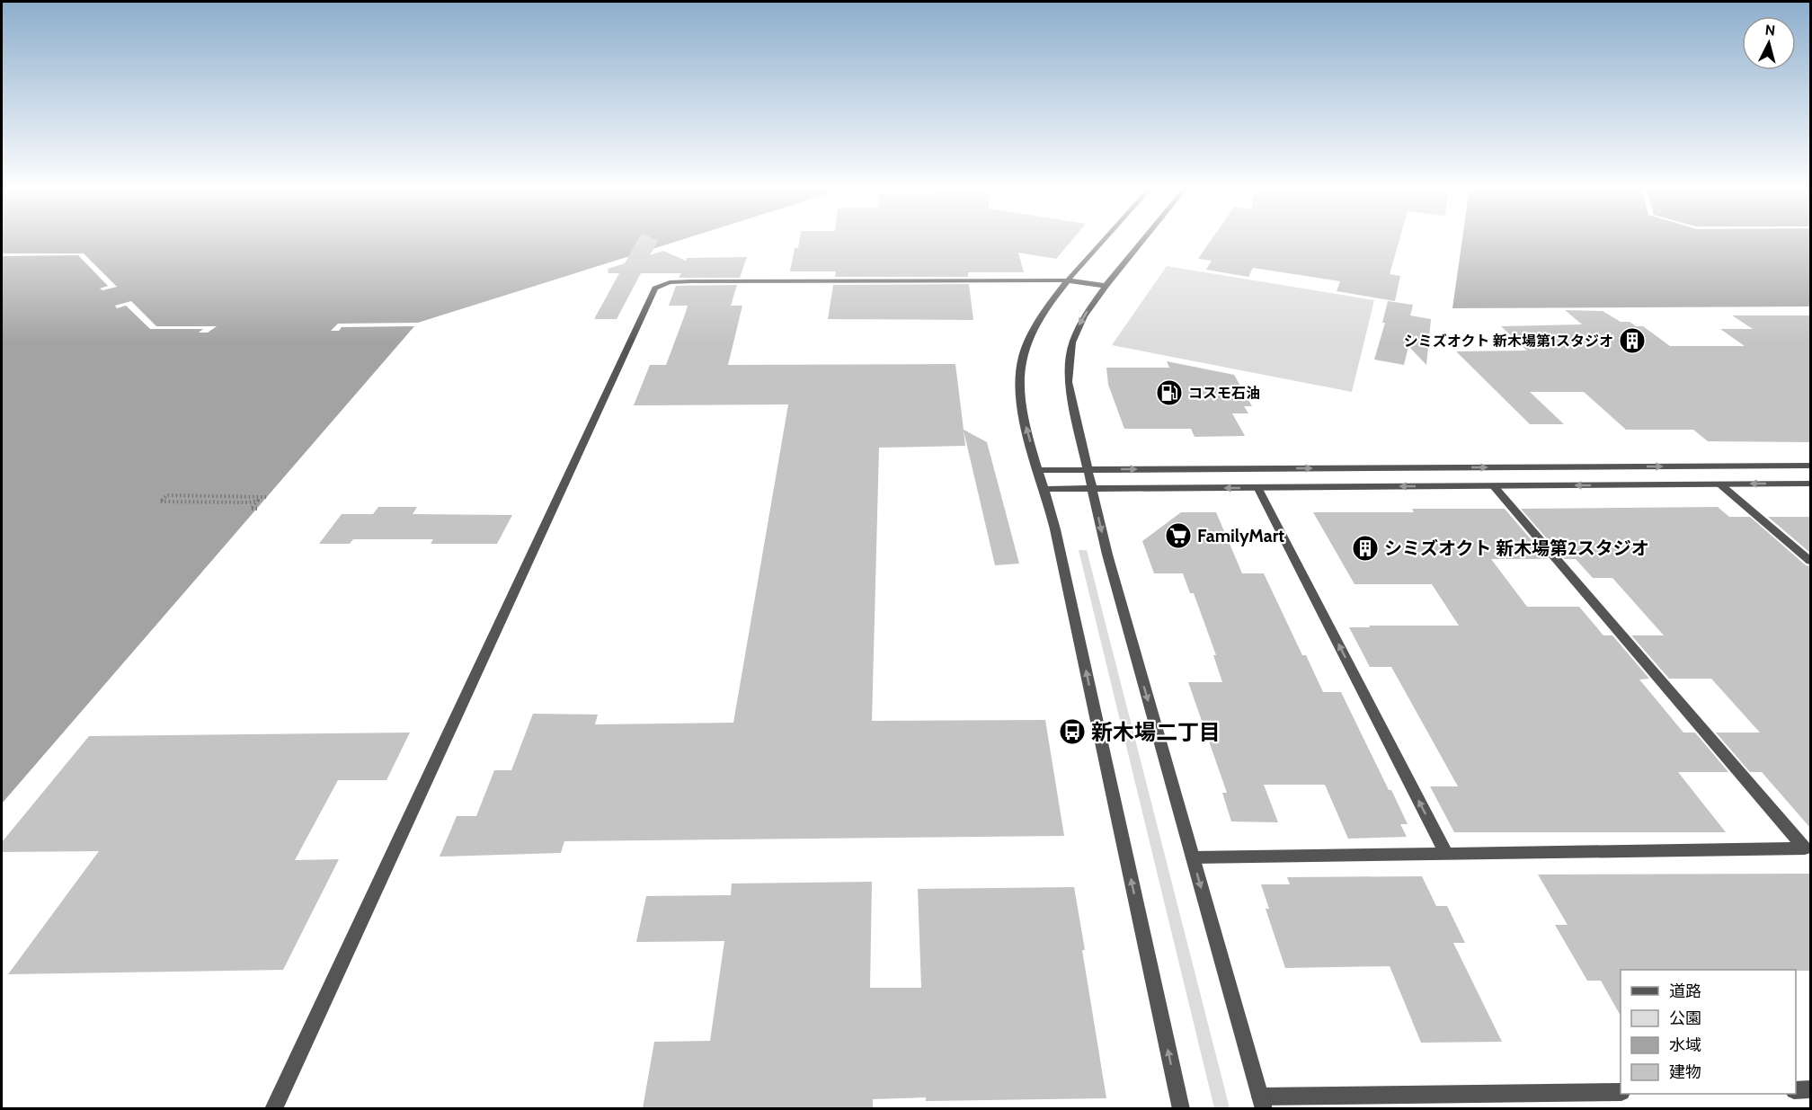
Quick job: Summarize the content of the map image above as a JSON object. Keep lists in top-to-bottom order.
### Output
{
  "places": {
    "building": ["シミズオクト 新木場第1スタジオ", "シミズオクト 新木場第2スタジオ"],
    "fuel station": ["コスモ石油"],
    "supermarket": ["FamilyMart"],
    "bus stop": ["新木場二丁目"]
  },
  "legend": [
    "道路",
    "公園",
    "水域",
    "建物"
  ],
  "north": "top"
}
